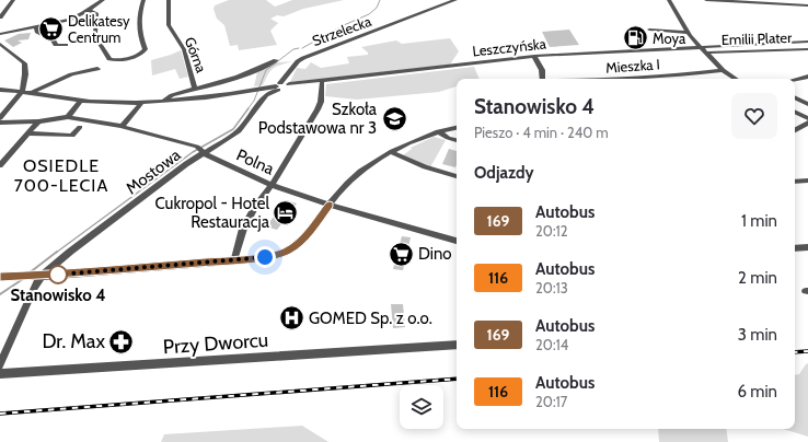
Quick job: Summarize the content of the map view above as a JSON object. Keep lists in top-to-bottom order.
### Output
{
  "streets": {
    "street": [
      "Strzelecka",
      "Emilii Plater",
      "Leszczyńska",
      "Górna",
      "Mieszka I",
      "Polna",
      "Mostowa",
      "Przy Dworcu"
    ]
  },
  "crossings": [
    ["Strzelecka", "Leszczyńska"],
    ["Strzelecka", "Mostowa"],
    ["Leszczyńska", "Mostowa"],
    ["Polna", "Mostowa"]
  ],
  "districts": ["OSIEDLE 700-LECIA"],
  "places": {
    "supermarket": ["Delikatesy Centrum", "Dino"],
    "fuel station": ["Moya"],
    "school or university": ["Szkoła Podstawowa nr 3"],
    "hotel": ["Cukropol - Hotel Restauracja"],
    "other": ["Stanowisko 4"],
    "hospital": ["GOMED Sp. z o.o."],
    "pharmacy": ["Dr. Max"]
  },
  "lines": ["bus line 169"],
  "page": {
    "heading": [
      ["Stanowisko 4", "Pieszo · 4 min · 240 m"],
      "Odjazdy"
    ],
    "list": [
      {
        "mark": "169",
        "name": "Autobus",
        "note": "20:12",
        "value": "1 min"
      },
      {
        "mark": "116",
        "name": "Autobus",
        "note": "20:13",
        "value": "2 min"
      },
      {
        "mark": "169",
        "name": "Autobus",
        "note": "20:14",
        "value": "3 min"
      },
      {
        "mark": "116",
        "name": "Autobus",
        "note": "20:17",
        "value": "6 min"
      }
    ]
  }
}
